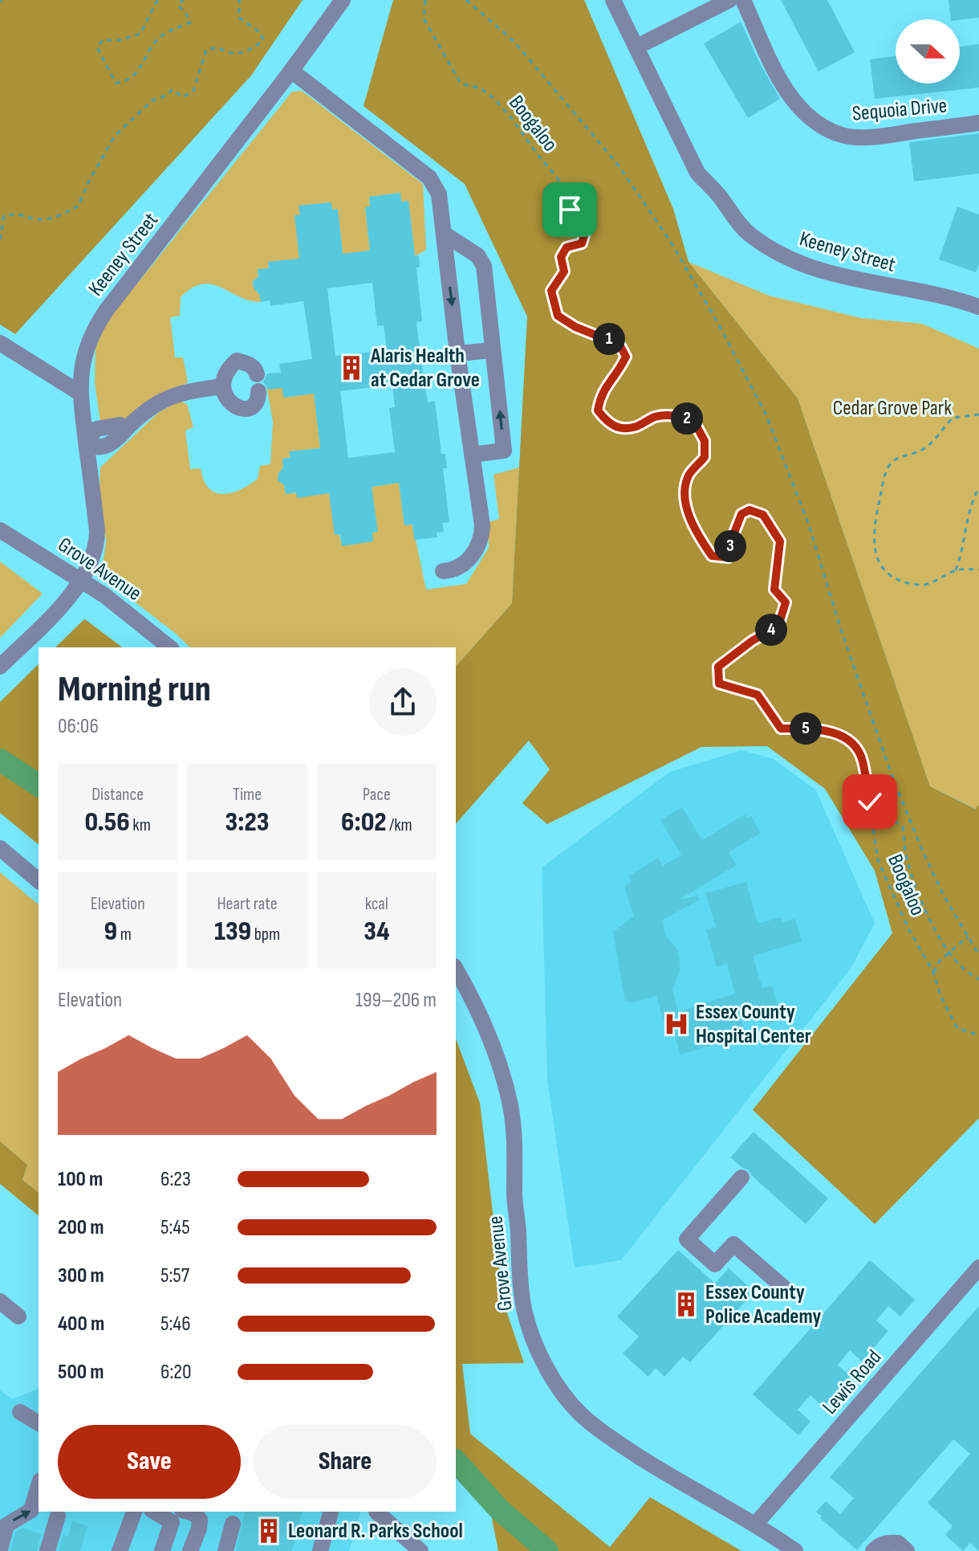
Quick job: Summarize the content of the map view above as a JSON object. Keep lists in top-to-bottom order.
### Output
{
  "streets": {
    "street": [
      "Sequoia Drive",
      "Keeney Street",
      "Grove Avenue",
      "Lewis Road"
    ],
    "path": ["Boogaloo"]
  },
  "crossings": [
    ["Keeney Street", "Grove Avenue"],
    ["Grove Avenue", "Lewis Road"]
  ],
  "parks": ["Cedar Grove Park"],
  "places": {
    "building": ["Alaris Health at Cedar Grove", "Essex County Police Academy", "Leonard R. Parks School"],
    "hospital": ["Essex County Hospital Center"]
  },
  "north": "right",
  "page": {
    "pins": [
      "1",
      "2",
      "3",
      "4",
      "5"
    ],
    "heading": ["Morning run", "06:06"],
    "stats": [
      ["Distance", "0.56 km"],
      ["Time", "3:23"],
      ["Pace", "6:02 /km"],
      ["Elevation", "9 m"],
      ["Heart rate", "139 bpm"],
      ["kcal", "34"]
    ],
    "chart": ["Elevation", "199–206 m"],
    "list": [
      {
        "name": "100 m",
        "note": "6:23"
      },
      {
        "name": "200 m",
        "note": "5:45"
      },
      {
        "name": "300 m",
        "note": "5:57"
      },
      {
        "name": "400 m",
        "note": "5:46"
      },
      {
        "name": "500 m",
        "note": "6:20"
      }
    ],
    "buttons": ["Save", "Share"]
  }
}
